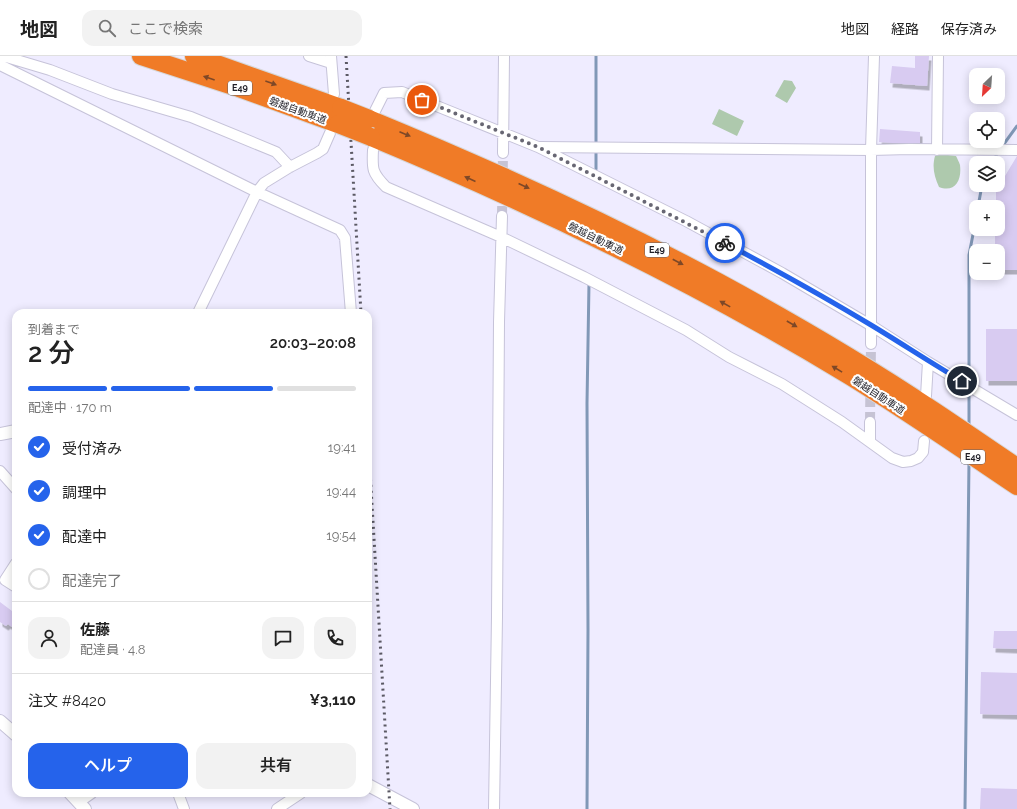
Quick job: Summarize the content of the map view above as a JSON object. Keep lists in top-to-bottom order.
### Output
{
  "streets": {
    "highway": ["E49", "磐越自動車道"]
  },
  "north": "bottom left",
  "page": {
    "header": "地図",
    "search": "ここで検索",
    "nav": ["地図", "経路", "保存済み"],
    "map_buttons": ["+", "−"],
    "heading": ["2 分", "到着まで", "20:03–20:08"],
    "panel": [
      "佐藤",
      "配達員 · 4.8",
      "注文 #8420",
      "¥3,110"
    ],
    "bar": "配達中 · 170 m",
    "list": [
      ["受付済み", "19:41"],
      ["調理中", "19:44"],
      ["配達中", "19:54"],
      "配達完了"
    ],
    "buttons": ["ヘルプ", "共有"]
  }
}
